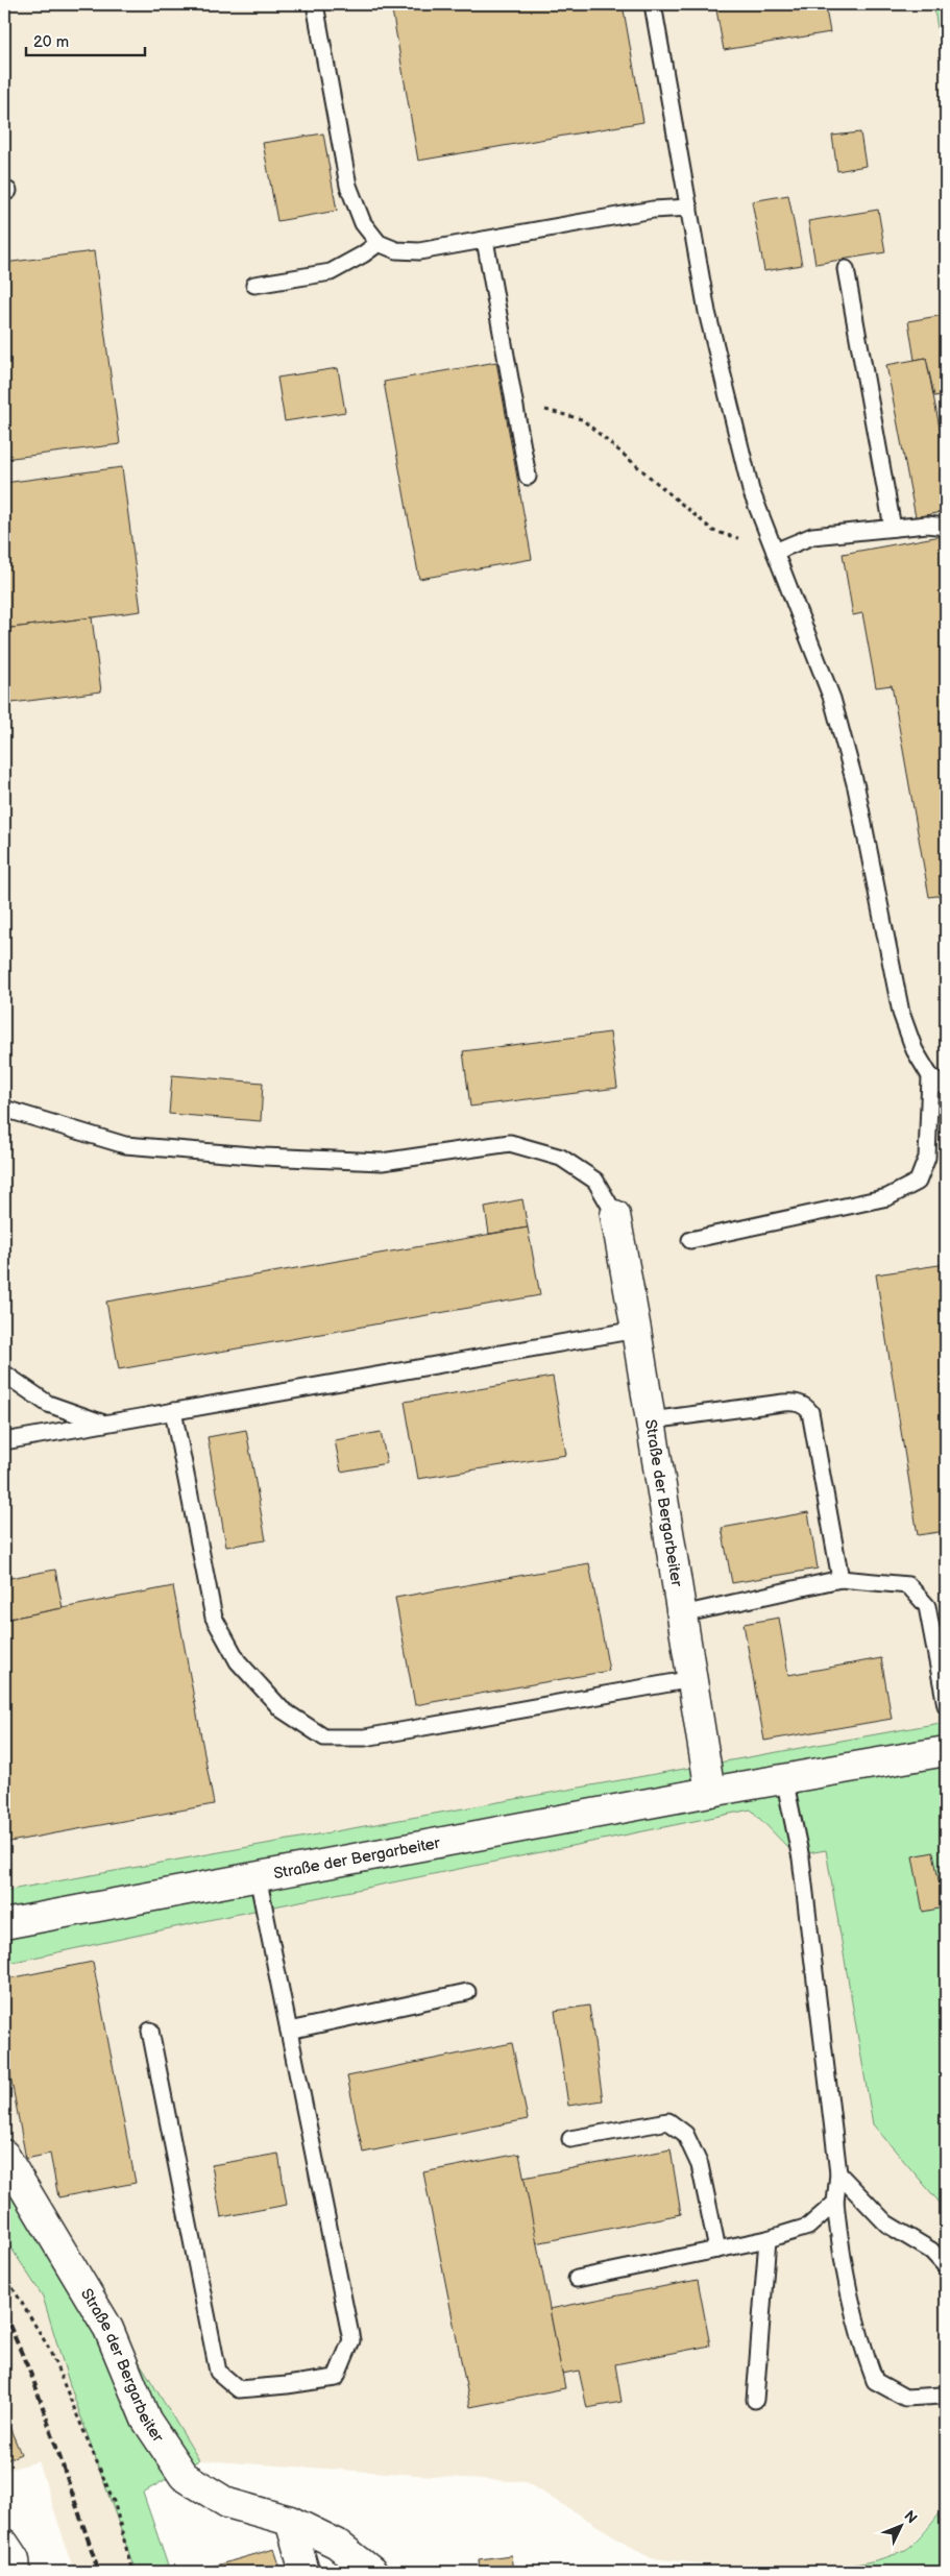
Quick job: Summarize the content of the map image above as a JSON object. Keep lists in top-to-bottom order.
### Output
{
  "streets": {
    "street": ["Straße der Bergarbeiter"]
  },
  "scale_bar": "20 m",
  "north": "top right"
}
